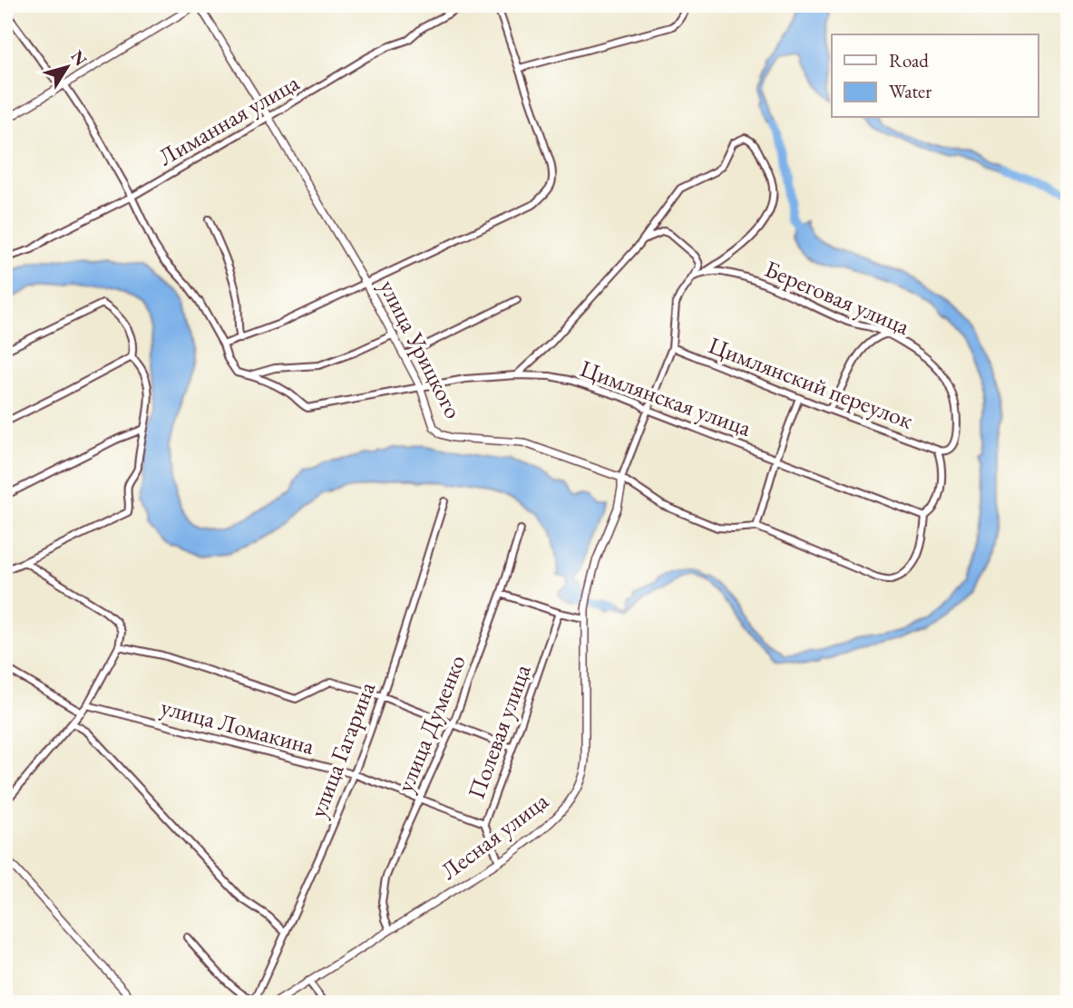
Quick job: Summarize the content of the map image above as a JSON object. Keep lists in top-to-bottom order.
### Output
{
  "streets": {
    "street": [
      "Лиманная улица",
      "Береговая улица",
      "улица Урицкого",
      "Цимлянский переулок",
      "Цимлянская улица",
      "улица Думенко",
      "улица Ломакина",
      "Полевая улица",
      "улица Гагарина",
      "Лесная улица"
    ]
  },
  "crossings": [
    ["Лиманная улица", "улица Урицкого"],
    ["Береговая улица", "Цимлянский переулок"],
    ["улица Урицкого", "Цимлянская улица"],
    ["улица Урицкого", "Лесная улица"],
    ["улица Думенко", "улица Ломакина"],
    ["улица Думенко", "Лесная улица"],
    ["улица Ломакина", "Полевая улица"],
    ["улица Ломакина", "улица Гагарина"],
    ["Полевая улица", "Лесная улица"]
  ],
  "legend": ["Road", "Water"],
  "north": "top right"
}
